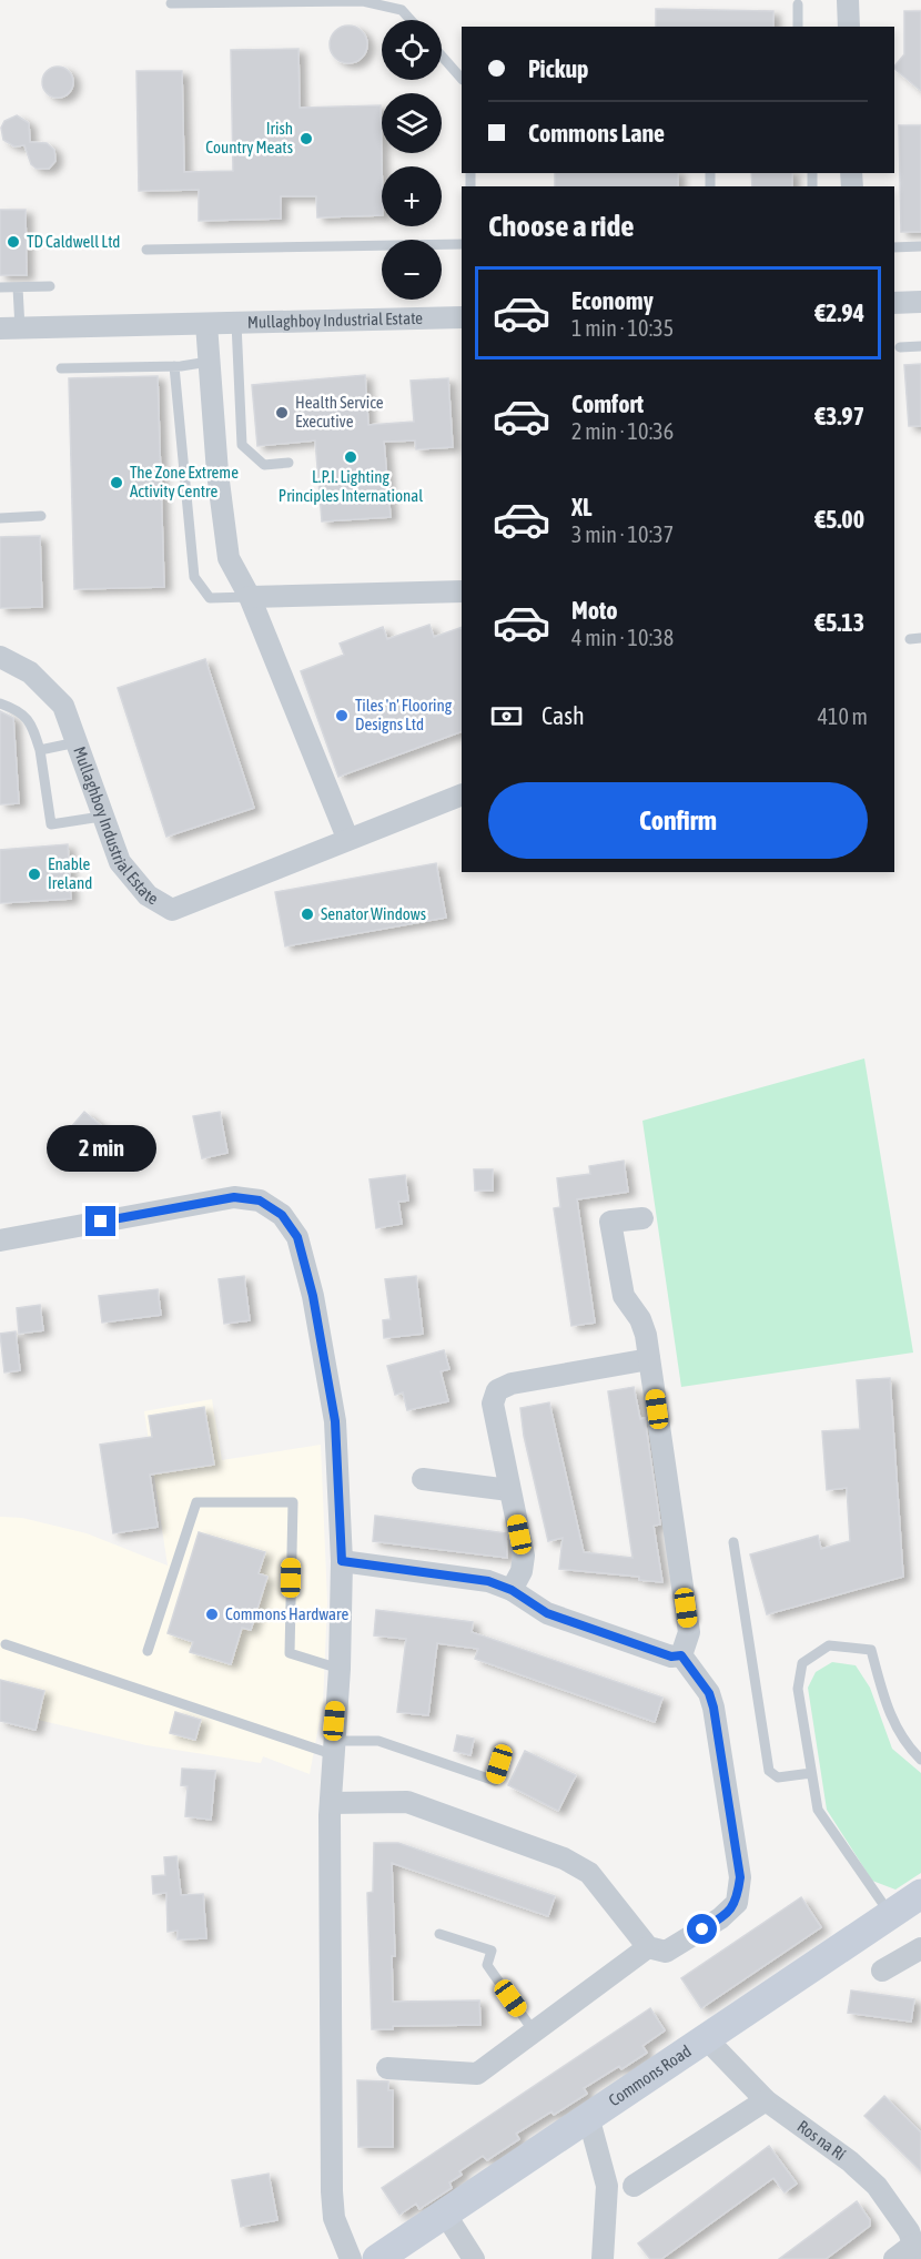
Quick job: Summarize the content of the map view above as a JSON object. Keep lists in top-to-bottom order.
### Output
{
  "streets": {
    "street": ["Mullaghboy Industrial Estate", "Commons Road", "Ros na Rí"]
  },
  "crossings": [
    ["Commons Road", "Ros na Rí"]
  ],
  "places": [
    "Irish Country Meats",
    "TD Caldwell Ltd",
    "Health Service Executive",
    "L.P.I. Lighting Principles International",
    "The Zone Extreme Activity Centre",
    "Tiles 'n' Flooring Designs Ltd",
    "Enable Ireland",
    "Senator Windows",
    "Commons Hardware"
  ],
  "page": {
    "map_buttons": ["+", "−"],
    "banner": ["Pickup", "Commons Lane"],
    "heading": "Choose a ride",
    "list": [
      {
        "name": "Economy",
        "note": "1 min · 10:35",
        "value": "€2.94"
      },
      {
        "name": "Comfort",
        "note": "2 min · 10:36",
        "value": "€3.97"
      },
      {
        "name": "XL",
        "note": "3 min · 10:37",
        "value": "€5.00"
      },
      {
        "name": "Moto",
        "note": "4 min · 10:38",
        "value": "€5.13"
      }
    ],
    "pay": ["Cash", "410 m"],
    "buttons": "Confirm",
    "bubble": "2 min"
  }
}
